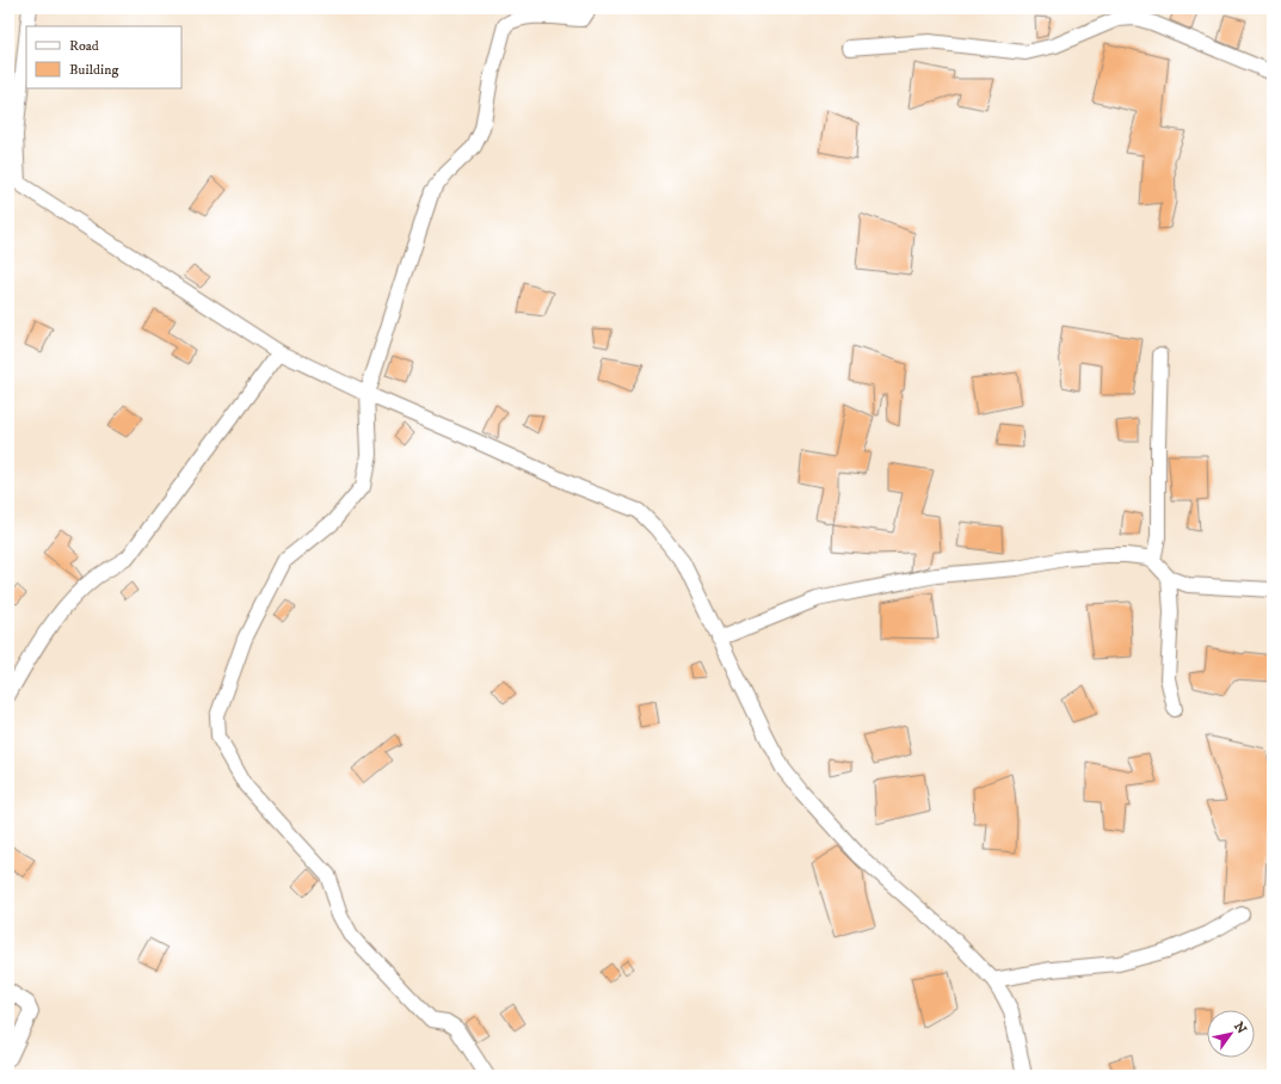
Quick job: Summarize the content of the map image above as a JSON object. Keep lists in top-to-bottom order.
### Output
{
  "legend": ["Road", "Building"],
  "north": "top right"
}
